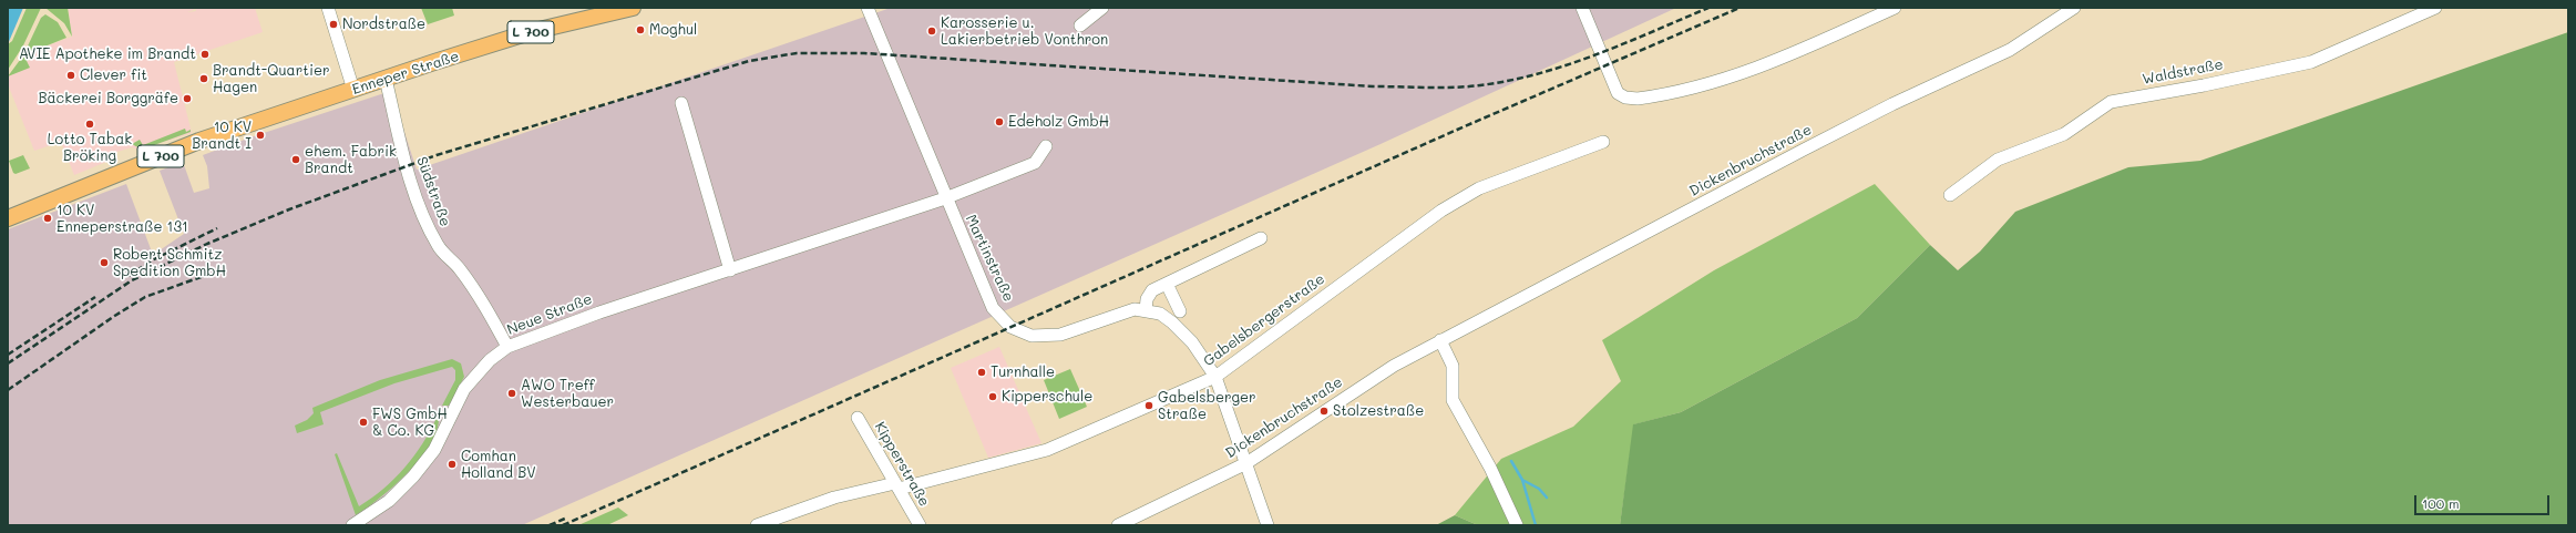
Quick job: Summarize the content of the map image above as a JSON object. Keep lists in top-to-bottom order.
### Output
{
  "streets": {
    "main road": ["L 700", "Enneper Straße"],
    "street": [
      "Waldstraße",
      "Dickenbruchstraße",
      "Südstraße",
      "Martinstraße",
      "Neue Straße",
      "Gabelsbergerstraße",
      "Kipperstraße"
    ]
  },
  "crossings": [
    ["Enneper Straße", "Südstraße"],
    ["Südstraße", "Neue Straße"],
    ["Martinstraße", "Neue Straße"],
    ["Martinstraße", "Gabelsbergerstraße"],
    ["Gabelsbergerstraße", "Kipperstraße"]
  ],
  "places": [
    "Nordstraße",
    "Moghul",
    "Karosserie u. Lakierbetrieb Vonthron",
    "AVIE Apotheke im Brandt",
    "Clever fit",
    "Brandt-Quartier Hagen",
    "Bäckerei Borggräfe",
    "Edeholz GmbH",
    "Lotto Tabak Bröking",
    "10 KV Brandt I",
    "ehem. Fabrik Brandt",
    "10 KV Enneperstraße 131",
    "Robert Schmitz Spedition GmbH",
    "Turnhalle",
    "AWO Treff Westerbauer",
    "Kipperschule",
    "Gabelsberger Straße",
    "Stolzestraße",
    "FWS GmbH & Co. KG",
    "Comhan Holland BV"
  ],
  "scale_bar": "100 m"
}
